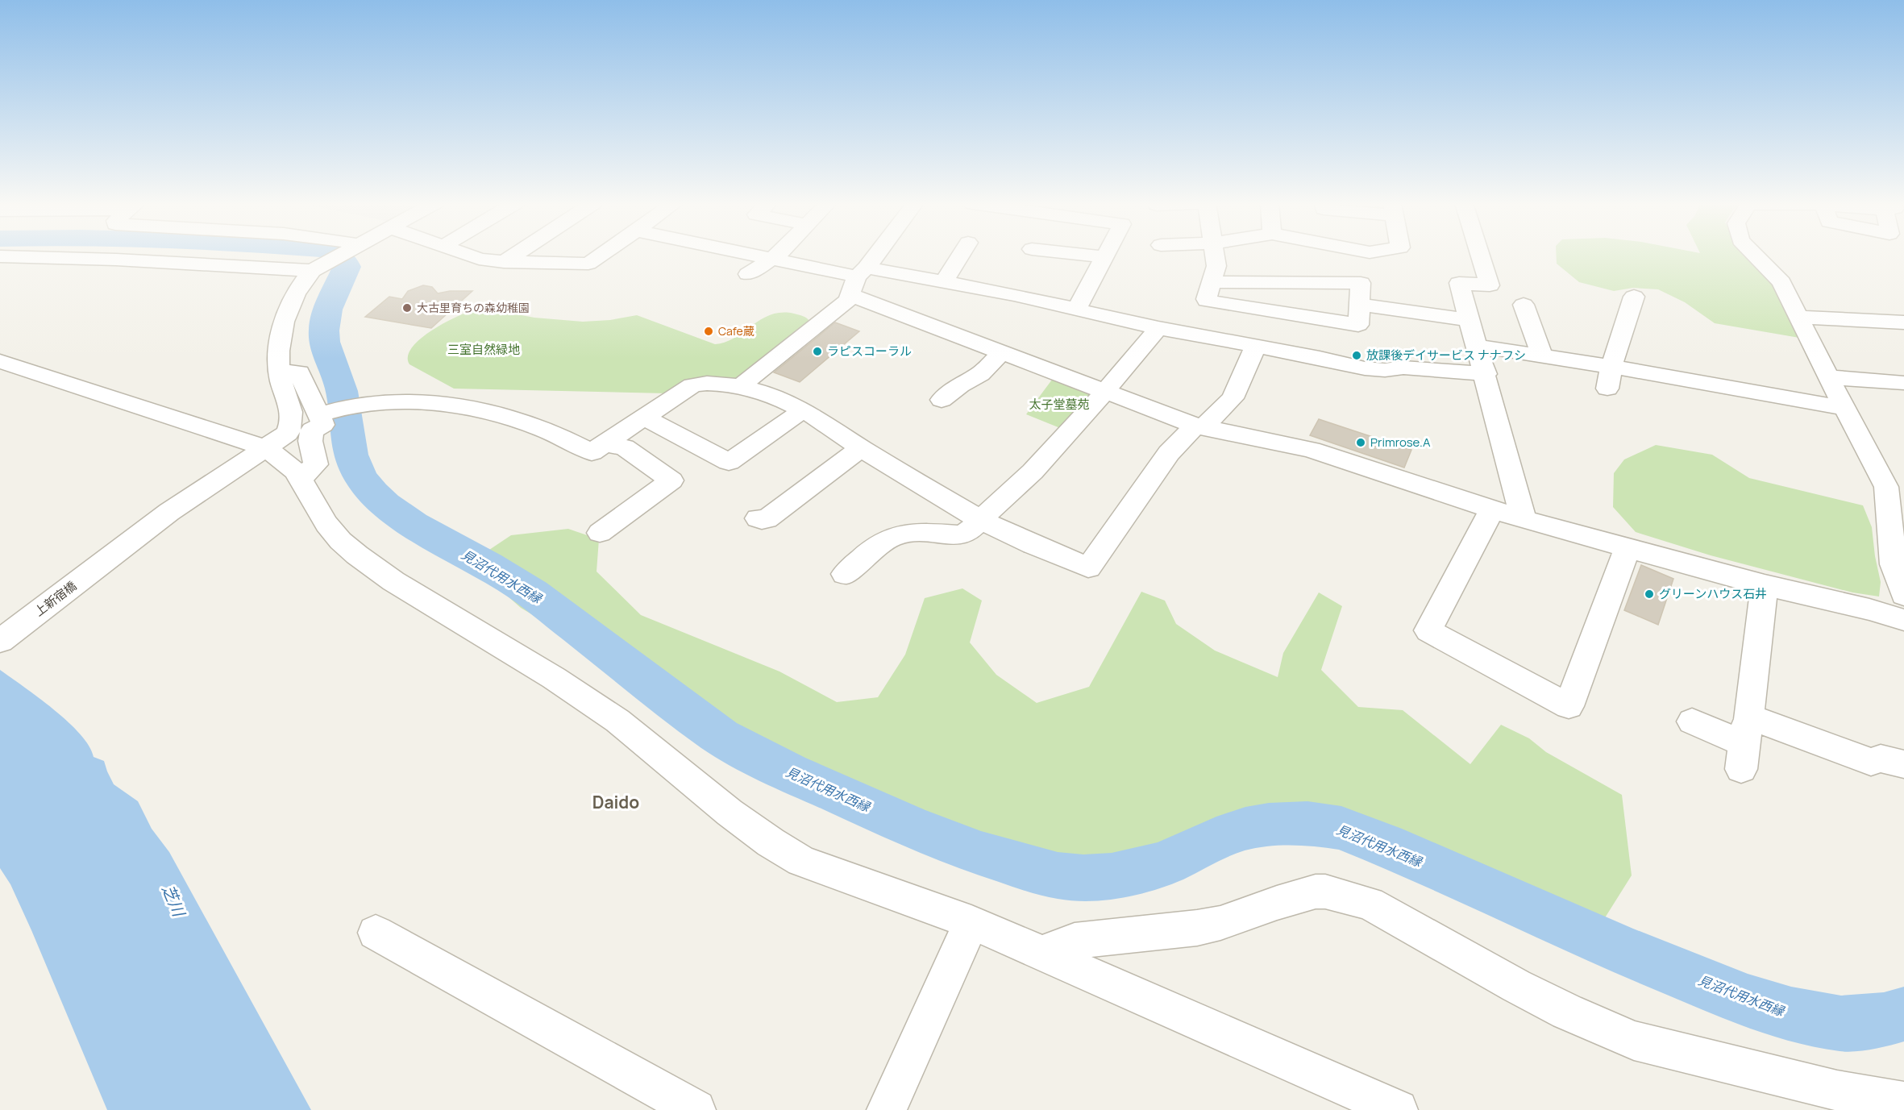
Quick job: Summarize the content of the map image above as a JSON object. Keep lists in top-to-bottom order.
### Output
{
  "streets": {
    "street": ["上新宿橋"]
  },
  "districts": ["Daido"],
  "water": ["見沼代用水西縁", "芝川"],
  "parks": ["三室自然緑地", "太子堂墓苑"],
  "places": [
    "大古里育ちの森幼稚園",
    "Cafe蔵",
    "ラピスコーラル",
    "放課後デイサービス ナナフシ",
    "Primrose.A",
    "グリーンハウス石井"
  ]
}
